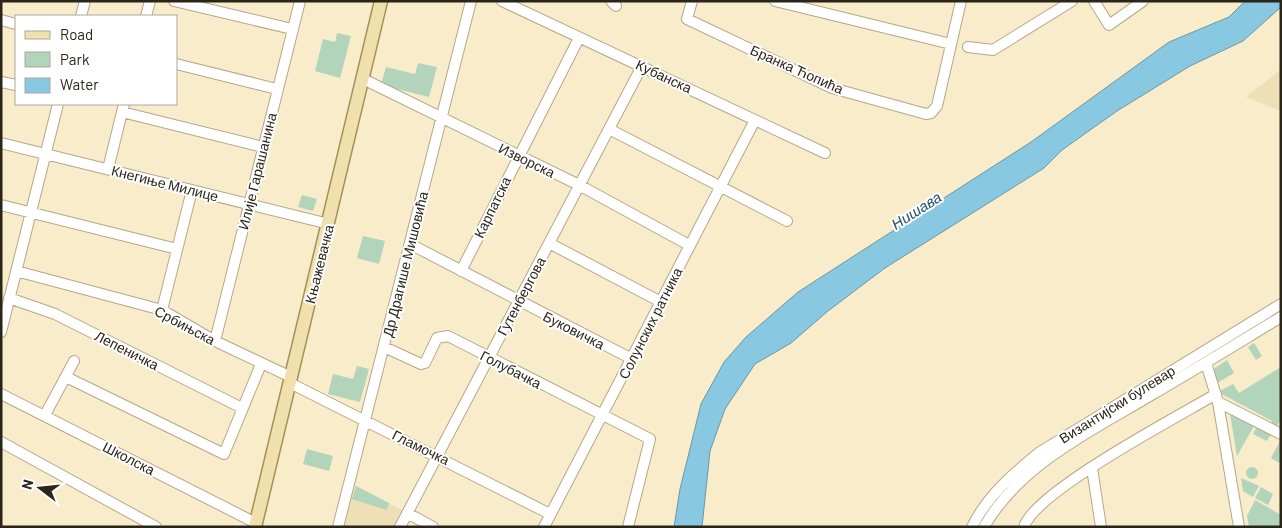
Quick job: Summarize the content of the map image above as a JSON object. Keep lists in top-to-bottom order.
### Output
{
  "streets": {
    "main road": ["Књажевачка"],
    "street": [
      "Бранка Ћопића",
      "Кубанска",
      "Изворска",
      "Илије Гарашанина",
      "Кнегиње Милице",
      "Карпатска",
      "Др Драгише Мишовића",
      "Гутенбергова",
      "Солунских ратника",
      "Србињска",
      "Буковичка",
      "Лепеничка",
      "Голубачка",
      "Византијски булевар",
      "Гламочка",
      "Школска"
    ]
  },
  "crossings": [
    ["Кубанска", "Карпатска"],
    ["Кубанска", "Гутенбергова"],
    ["Кубанска", "Солунских ратника"],
    ["Изворска", "Карпатска"],
    ["Изворска", "Књажевачка"],
    ["Изворска", "Др Драгише Мишовића"],
    ["Изворска", "Гутенбергова"],
    ["Изворска", "Солунских ратника"],
    ["Илије Гарашанина", "Кнегиње Милице"],
    ["Илије Гарашанина", "Србињска"],
    ["Кнегиње Милице", "Књажевачка"],
    ["Карпатска", "Буковичка"],
    ["Књажевачка", "Србињска"],
    ["Књажевачка", "Гламочка"],
    ["Књажевачка", "Школска"],
    ["Др Драгише Мишовића", "Буковичка"],
    ["Др Драгише Мишовића", "Голубачка"],
    ["Др Драгише Мишовића", "Гламочка"],
    ["Гутенбергова", "Буковичка"],
    ["Гутенбергова", "Голубачка"],
    ["Гутенбергова", "Гламочка"],
    ["Солунских ратника", "Буковичка"],
    ["Солунских ратника", "Голубачка"],
    ["Солунских ратника", "Гламочка"],
    ["Србињска", "Гламочка"]
  ],
  "water": ["Нишава"],
  "legend": ["Road", "Park", "Water"],
  "north": "left"
}
